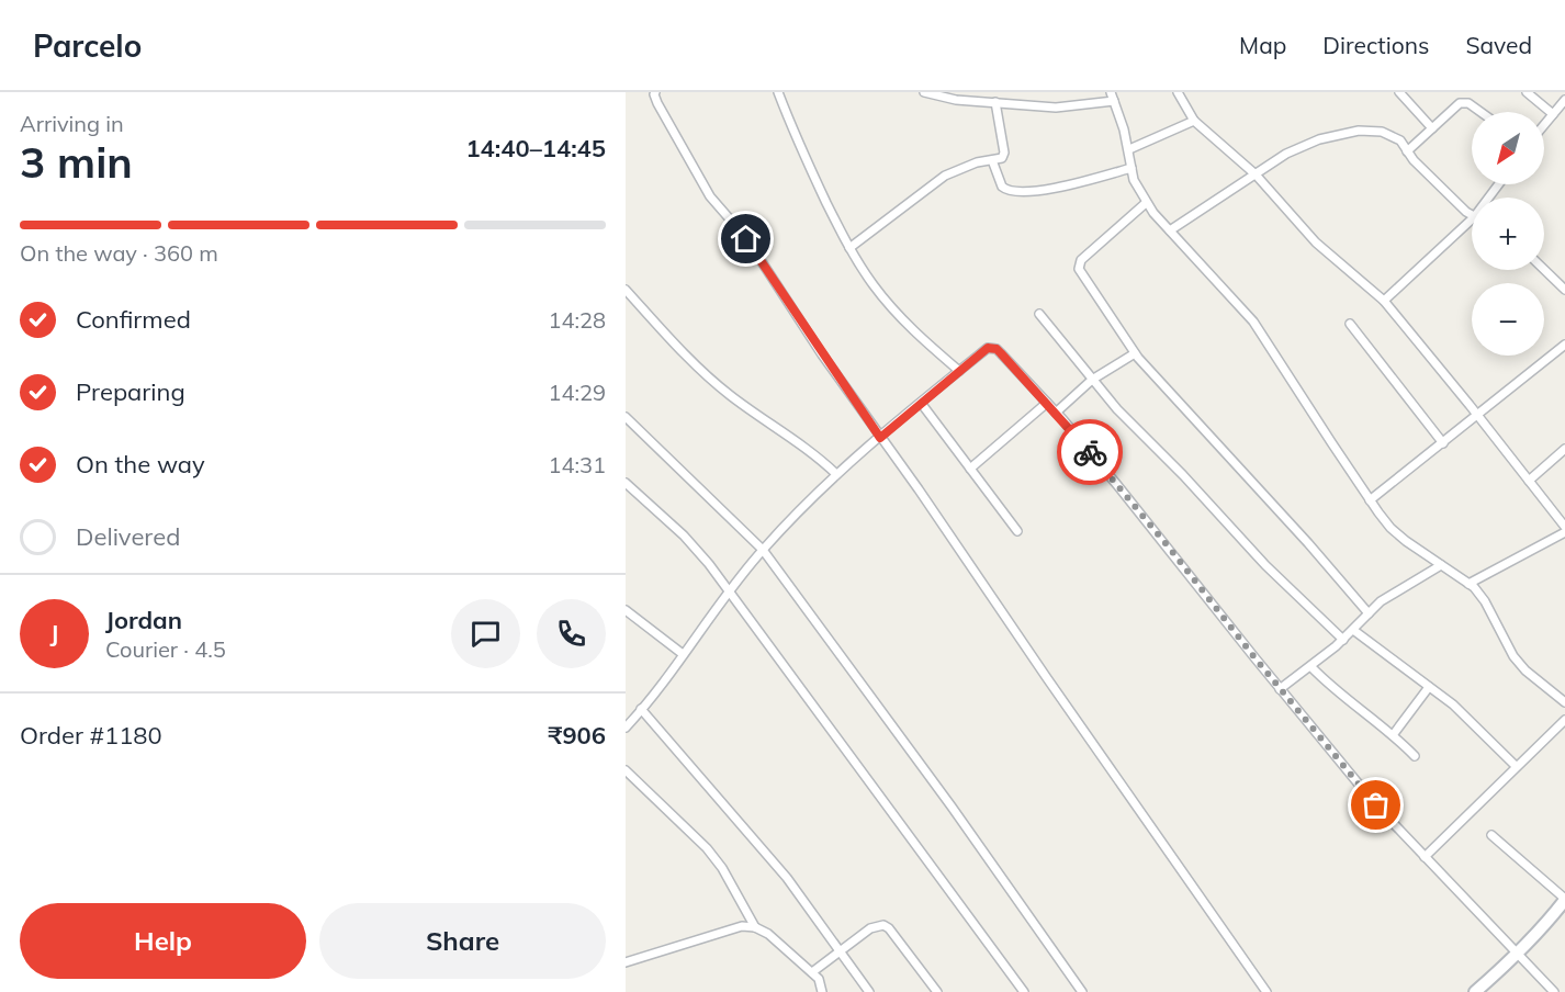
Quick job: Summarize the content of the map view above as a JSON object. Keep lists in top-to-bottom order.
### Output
{
  "north": "bottom left",
  "page": {
    "header": "Parcelo",
    "nav": ["Map", "Directions", "Saved"],
    "heading": ["3 min", "Arriving in", "14:40–14:45"],
    "panel": [
      "Jordan",
      "Courier · 4.5",
      "Order #1180",
      "₹906"
    ],
    "map_buttons": ["+", "−"],
    "bar": "On the way · 360 m",
    "list": [
      ["Confirmed", "14:28"],
      ["Preparing", "14:29"],
      ["On the way", "14:31"],
      "Delivered"
    ],
    "round": "J",
    "buttons": ["Help", "Share"]
  }
}
